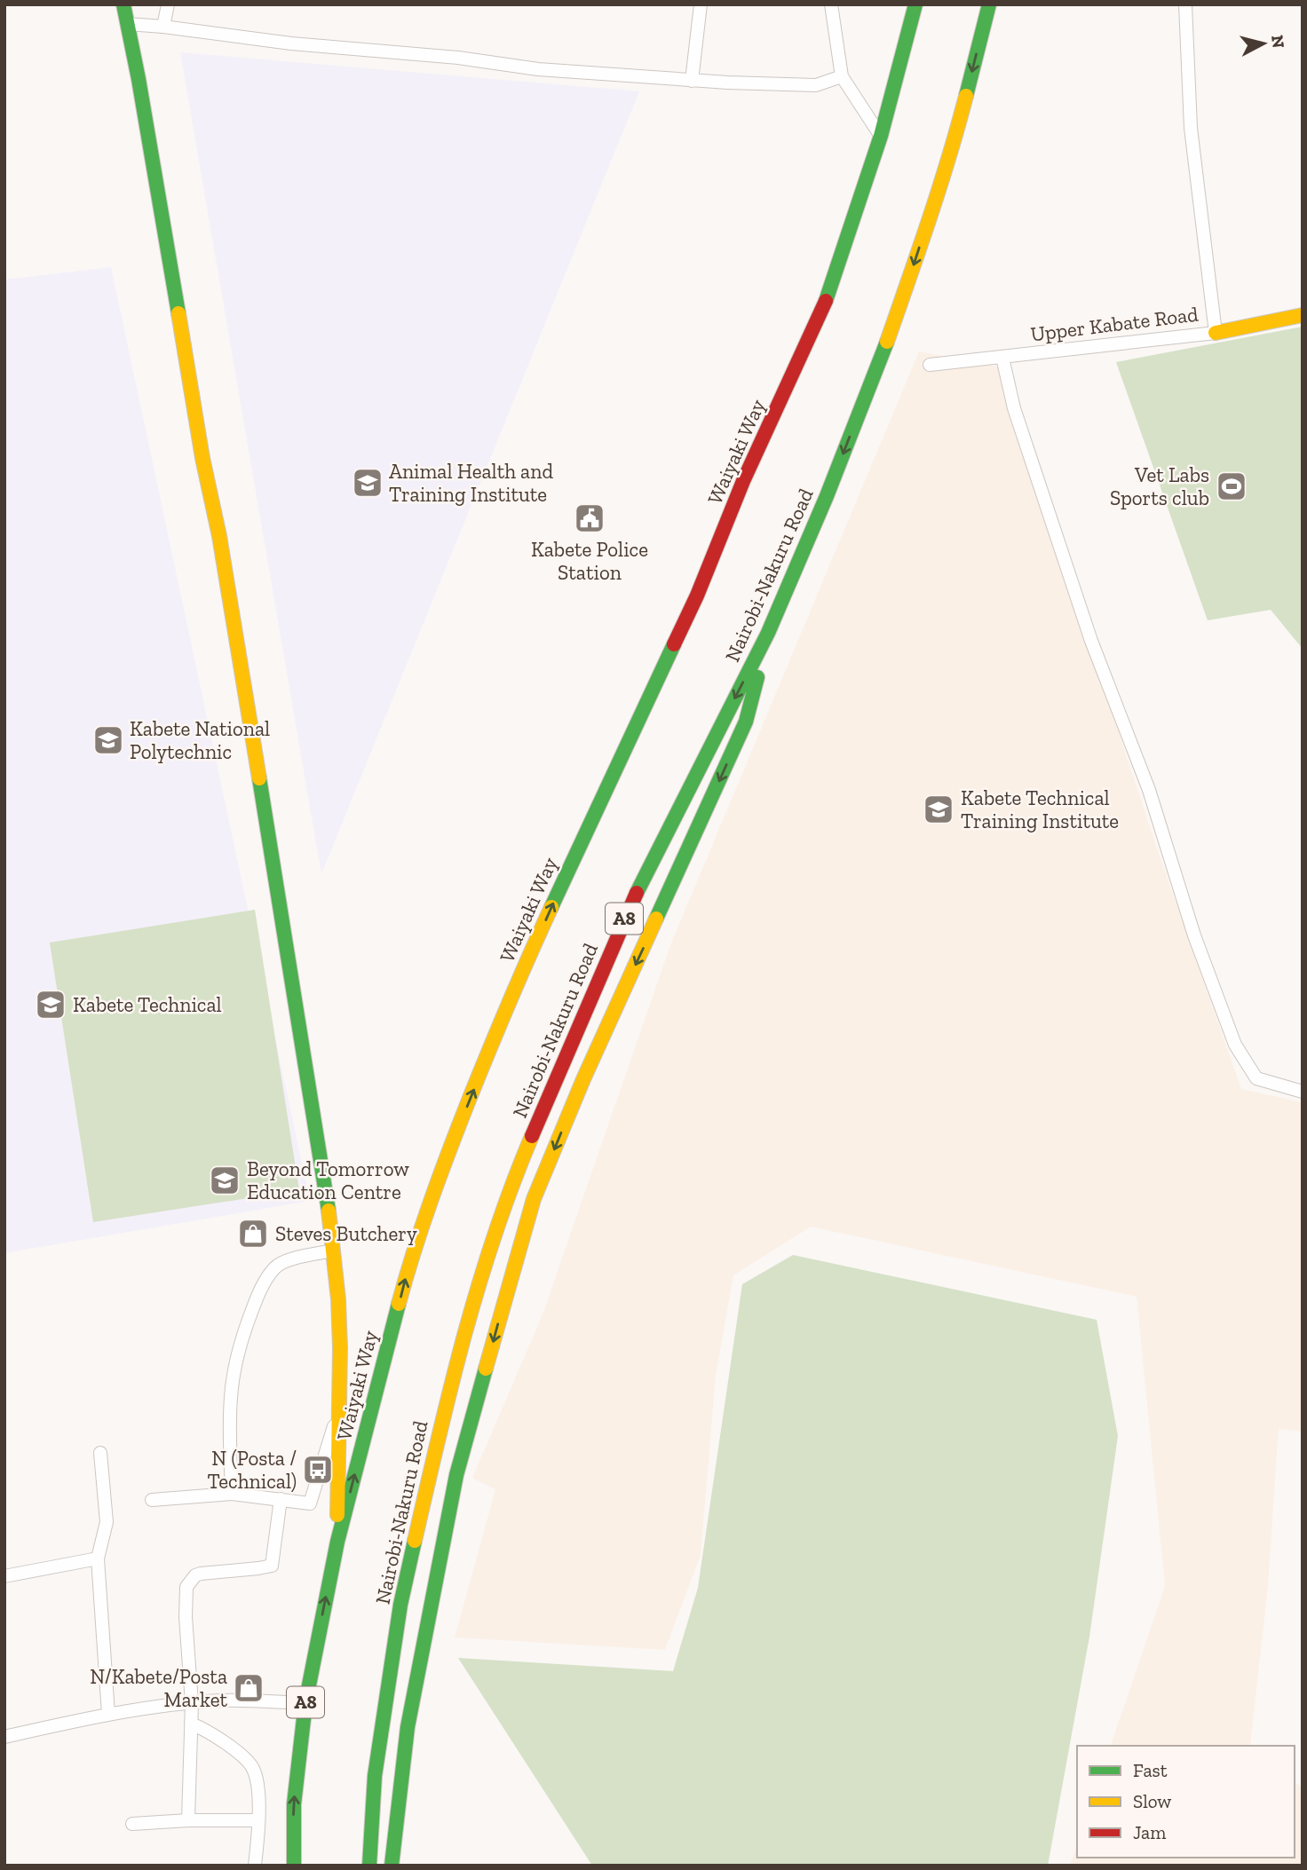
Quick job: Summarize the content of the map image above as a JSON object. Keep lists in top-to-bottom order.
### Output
{
  "streets": {
    "main road": [
      "Upper Kabate Road",
      "Waiyaki Way",
      "Nairobi-Nakuru Road",
      "A8"
    ]
  },
  "places": {
    "school or university": [
      "Animal Health and Training Institute",
      "Kabete National Polytechnic",
      "Kabete Technical Training Institute",
      "Kabete Technical",
      "Beyond Tomorrow Education Centre"
    ],
    "sports": ["Vet Labs Sports club"],
    "public building": ["Kabete Police Station"],
    "shop": ["Steves Butchery", "N/Kabete/Posta Market"],
    "bus stop": ["N (Posta / Technical)"]
  },
  "legend": ["Fast", "Slow", "Jam"],
  "north": "right"
}
